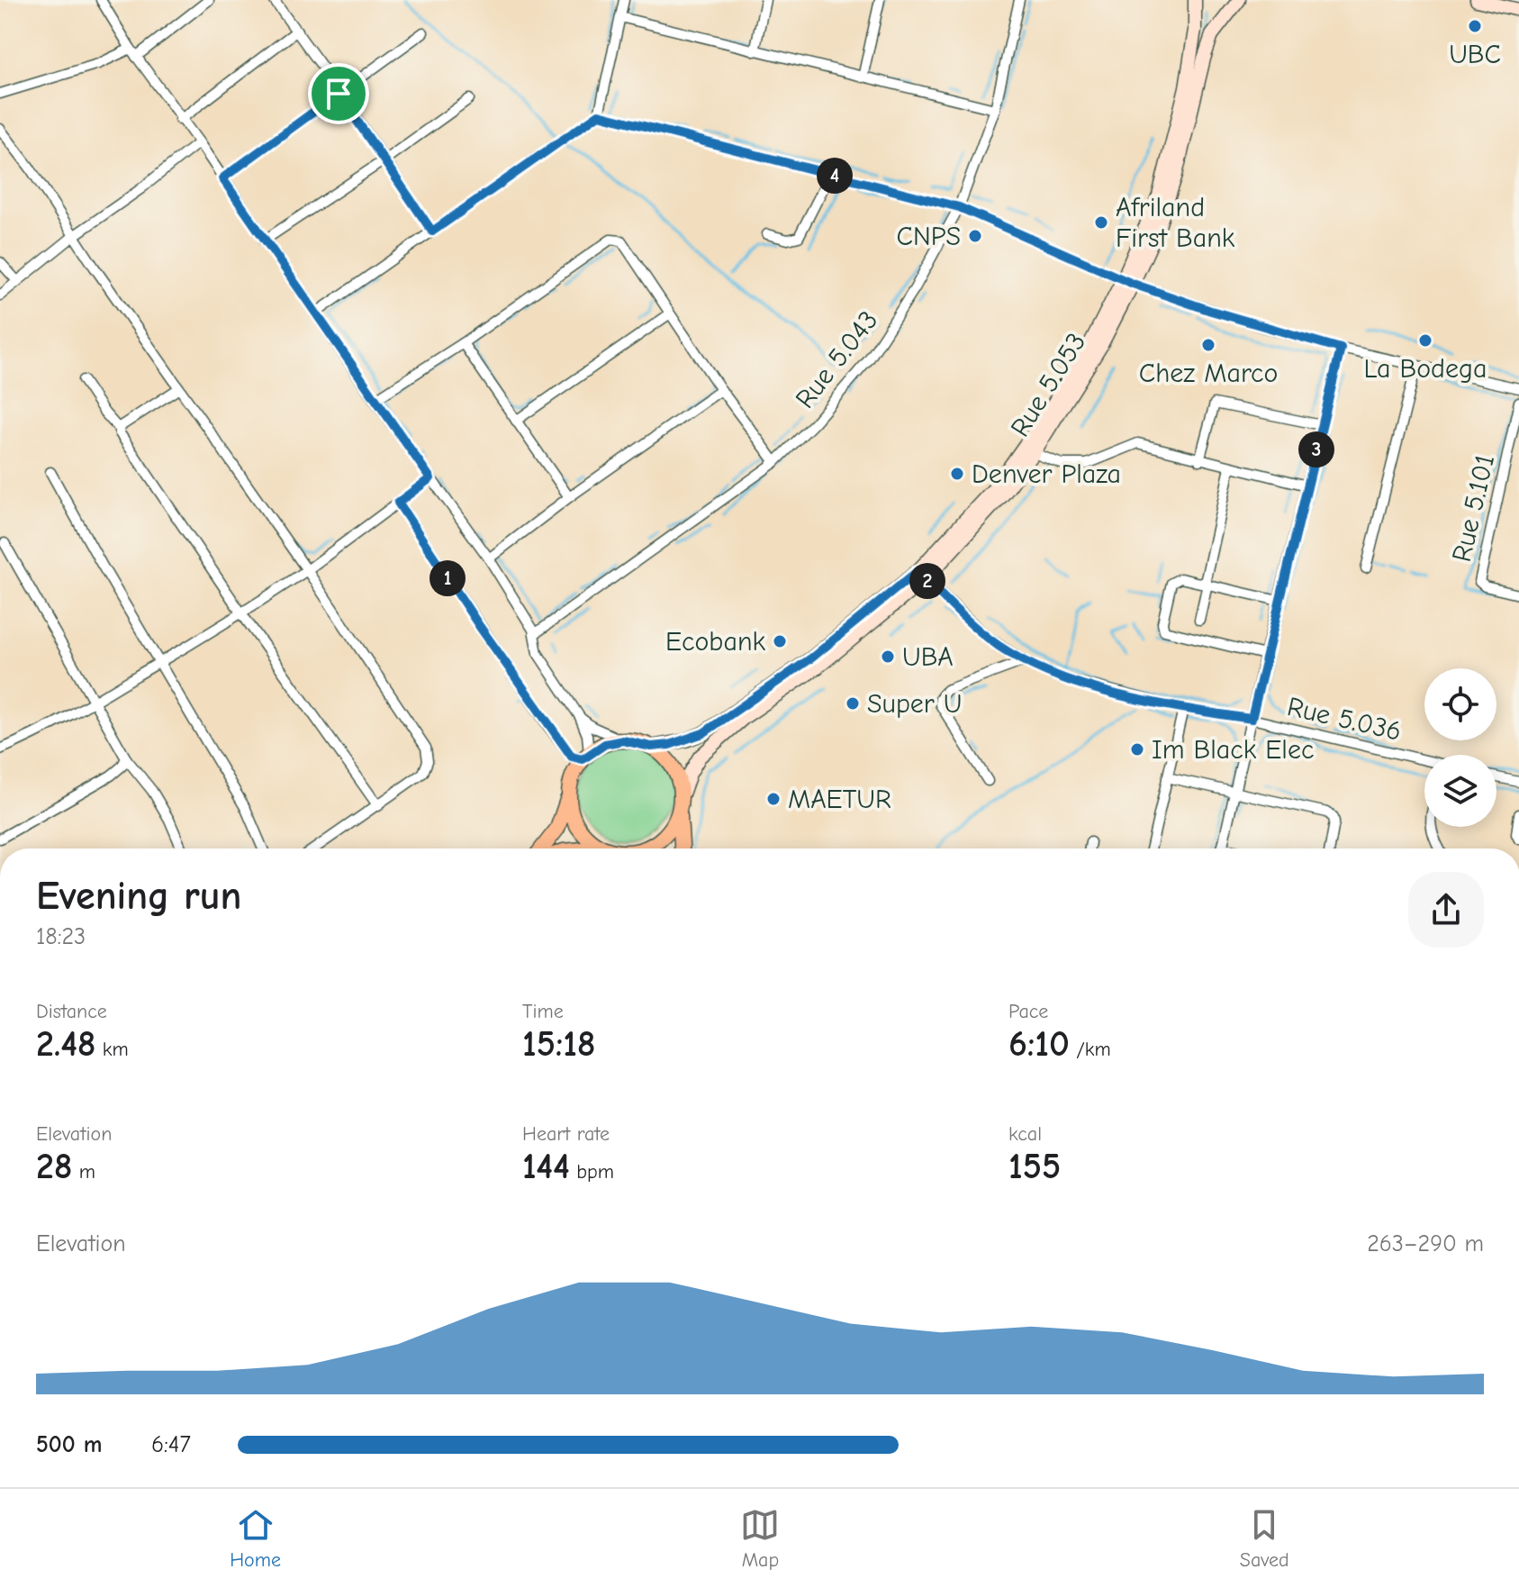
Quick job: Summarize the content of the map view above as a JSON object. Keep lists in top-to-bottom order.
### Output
{
  "streets": {
    "main road": ["Rue 5.053"],
    "street": ["Rue 5.043", "Rue 5.101", "Rue 5.036"]
  },
  "crossings": [
    ["Rue 5.053", "Rue 5.036"]
  ],
  "places": [
    "UBC",
    "Afriland First Bank",
    "CNPS",
    "La Bodega",
    "Chez Marco",
    "Denver Plaza",
    "Ecobank",
    "UBA",
    "Super U",
    "Im Black Elec",
    "MAETUR"
  ],
  "page": {
    "pins": [
      "4",
      "3",
      "1",
      "2"
    ],
    "heading": ["Evening run", "18:23"],
    "stats": [
      ["Distance", "2.48 km"],
      ["Time", "15:18"],
      ["Pace", "6:10 /km"],
      ["Elevation", "28 m"],
      ["Heart rate", "144 bpm"],
      ["kcal", "155"]
    ],
    "chart": ["Elevation", "263–290 m"],
    "list": [
      {
        "name": "500 m",
        "note": "6:47"
      }
    ],
    "tabs": ["Home", "Map", "Saved"]
  }
}
